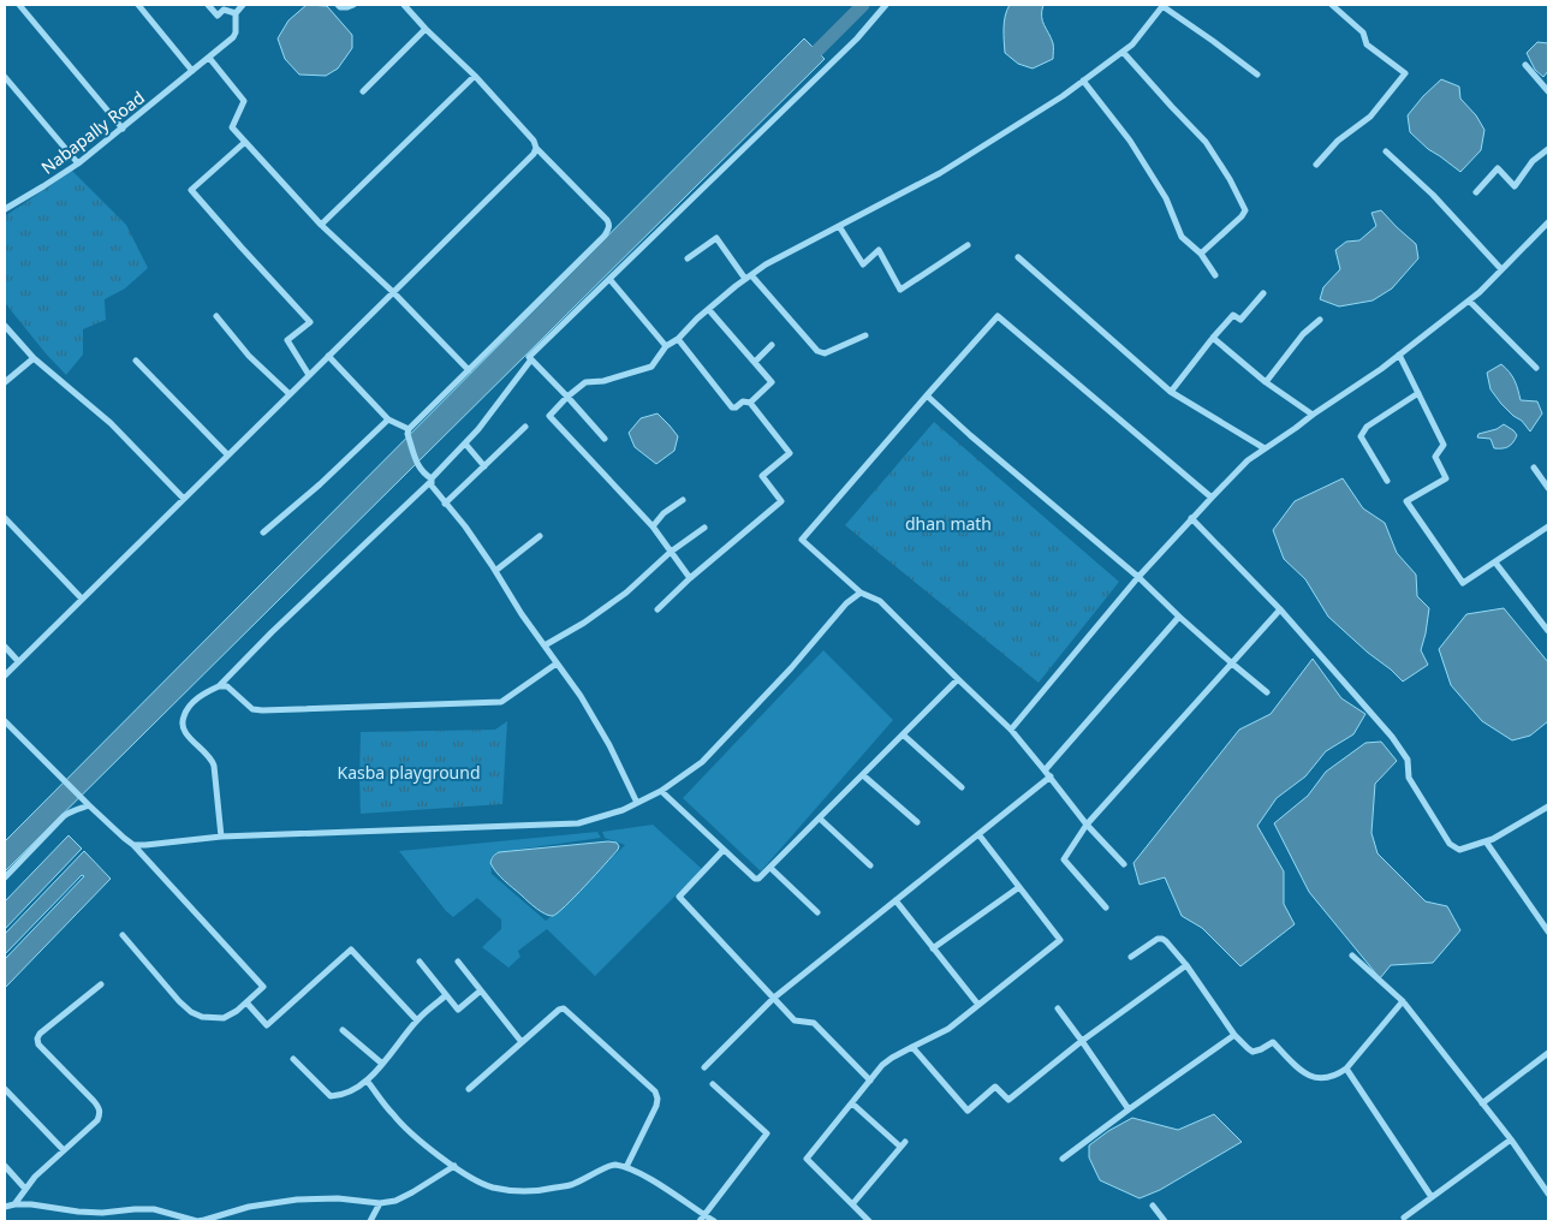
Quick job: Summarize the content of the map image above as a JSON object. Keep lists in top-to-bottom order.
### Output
{
  "streets": {
    "street": ["Nabapally Road"]
  },
  "parks": ["dhan math", "Kasba playground"]
}
